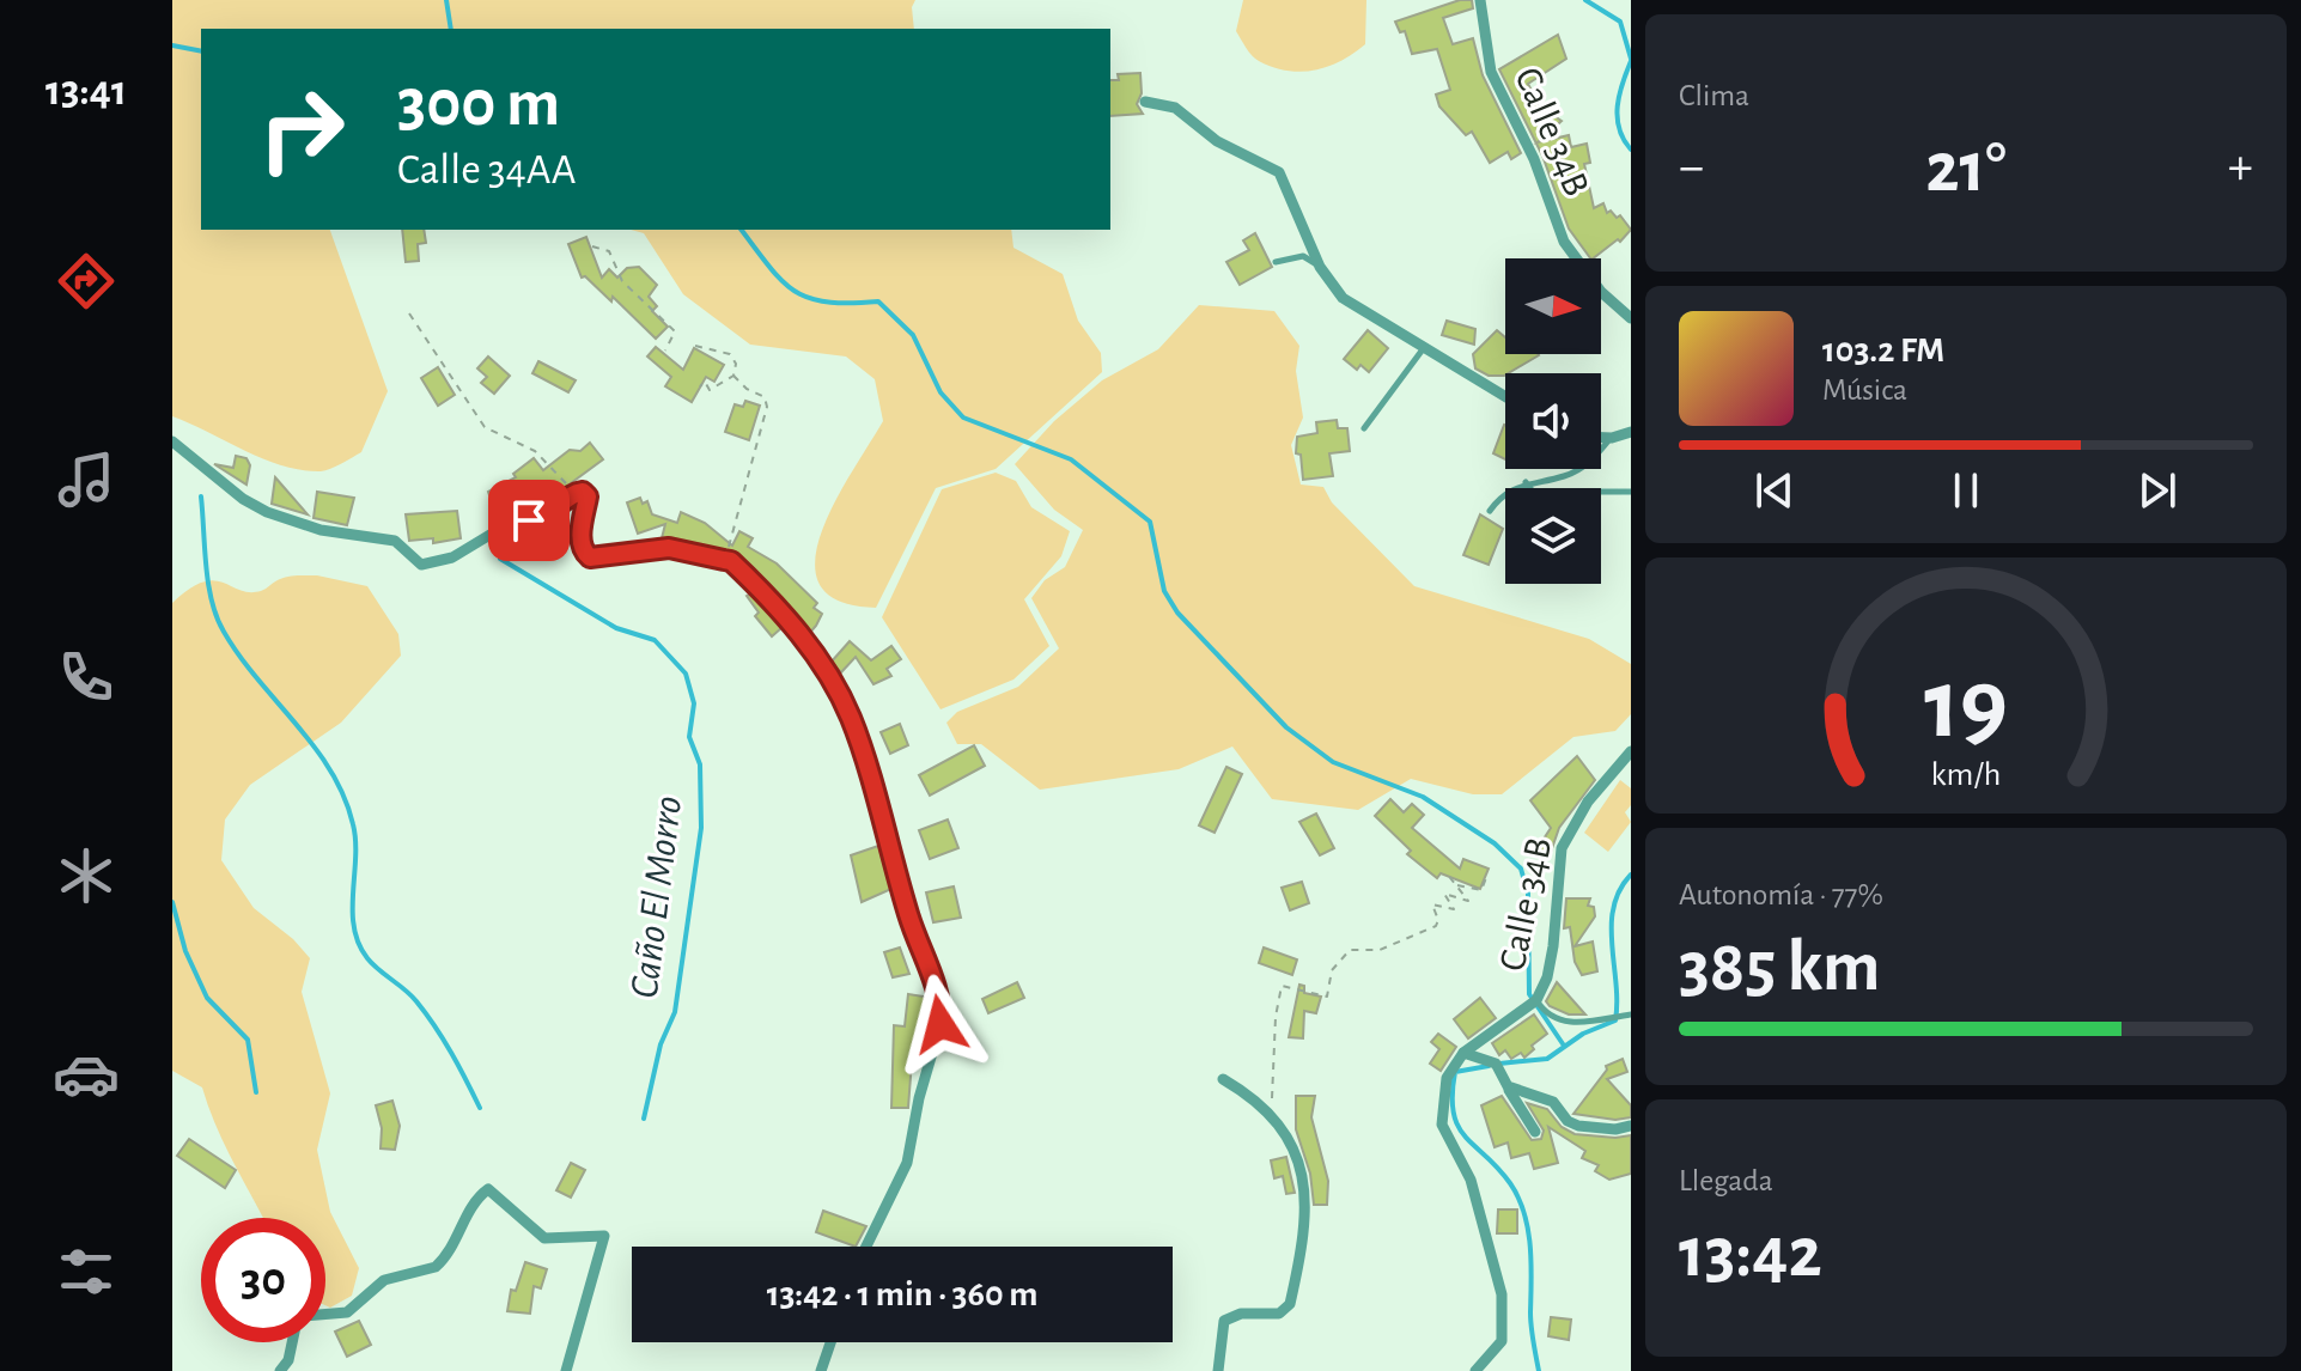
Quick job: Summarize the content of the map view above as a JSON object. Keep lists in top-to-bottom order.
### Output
{
  "streets": {
    "street": ["Calle 34B"]
  },
  "water": ["Caño El Morro"],
  "north": "right",
  "page": {
    "tabs": "13:41",
    "tile": [
      "Clima",
      ["Autonomía · 77%", "385 km"],
      ["Llegada", "13:42"]
    ],
    "turn": ["300 m", "Calle 34AA"],
    "heat": ["−", "21°", "+"],
    "song": ["103.2 FM", "Música"],
    "limit": "30",
    "trip": "13:42 · 1 min · 360 m",
    "gauge": ["19", "km/h"]
  }
}
